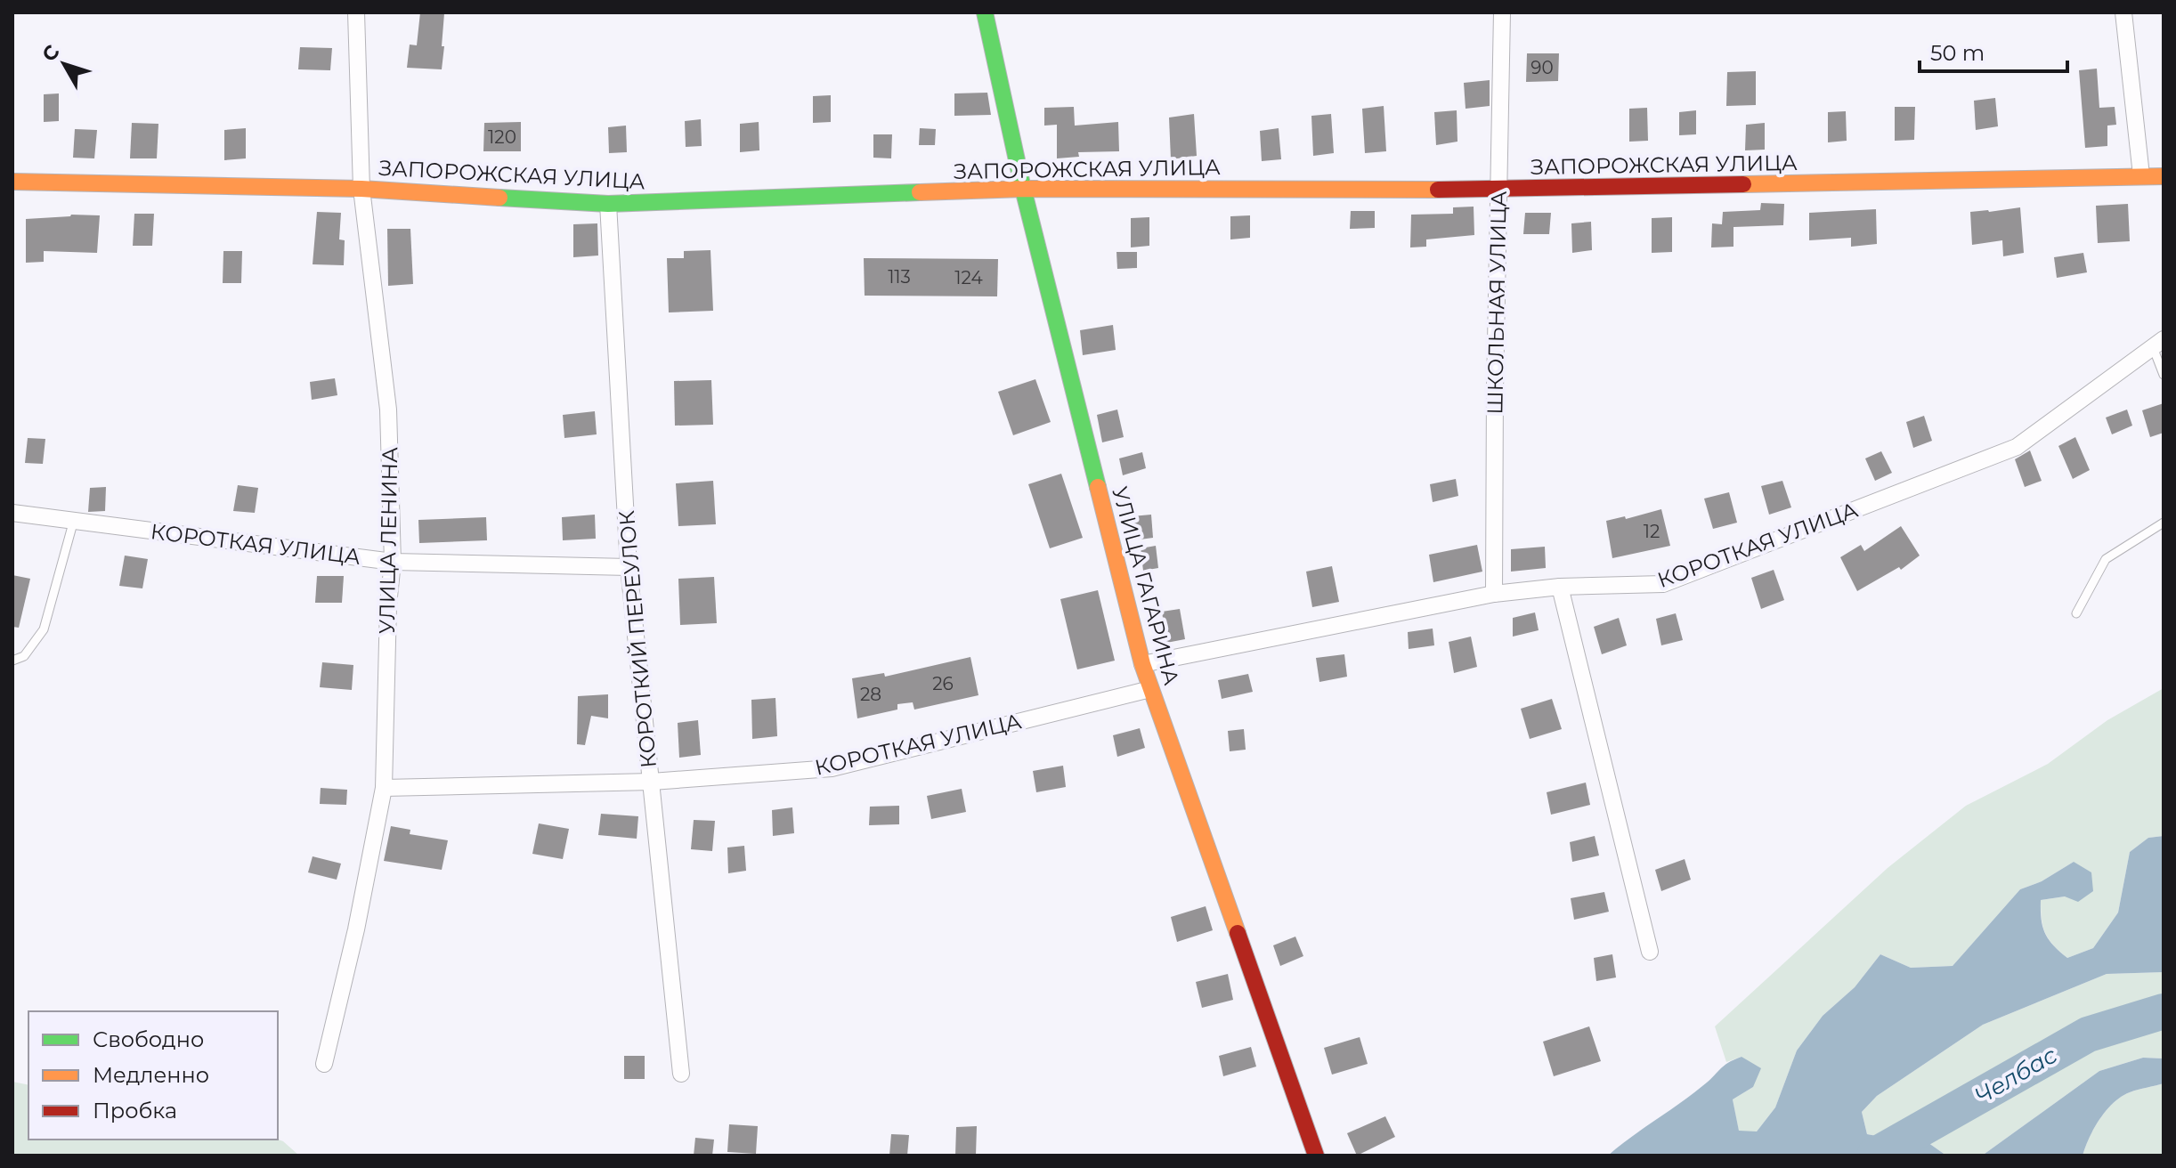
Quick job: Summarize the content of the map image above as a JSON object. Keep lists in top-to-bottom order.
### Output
{
  "streets": {
    "street": [
      "ЗАПОРОЖСКАЯ УЛИЦА",
      "ШКОЛЬНАЯ УЛИЦА",
      "УЛИЦА ЛЕНИНА",
      "КОРОТКАЯ УЛИЦА",
      "УЛИЦА ГАГАРИНА",
      "КОРОТКИЙ ПЕРЕУЛОК"
    ]
  },
  "crossings": [
    ["ЗАПОРОЖСКАЯ УЛИЦА", "ШКОЛЬНАЯ УЛИЦА"],
    ["ЗАПОРОЖСКАЯ УЛИЦА", "УЛИЦА ЛЕНИНА"],
    ["ЗАПОРОЖСКАЯ УЛИЦА", "УЛИЦА ГАГАРИНА"],
    ["ЗАПОРОЖСКАЯ УЛИЦА", "КОРОТКИЙ ПЕРЕУЛОК"],
    ["ШКОЛЬНАЯ УЛИЦА", "КОРОТКАЯ УЛИЦА"],
    ["УЛИЦА ЛЕНИНА", "КОРОТКАЯ УЛИЦА"],
    ["КОРОТКАЯ УЛИЦА", "УЛИЦА ГАГАРИНА"],
    ["КОРОТКАЯ УЛИЦА", "КОРОТКИЙ ПЕРЕУЛОК"]
  ],
  "water": ["Челбас"],
  "house_numbers": [
    "90",
    "120",
    "113",
    "124",
    "12",
    "26",
    "28"
  ],
  "legend": ["Свободно", "Медленно", "Пробка"],
  "scale_bar": "50 m",
  "north": "top left"
}
